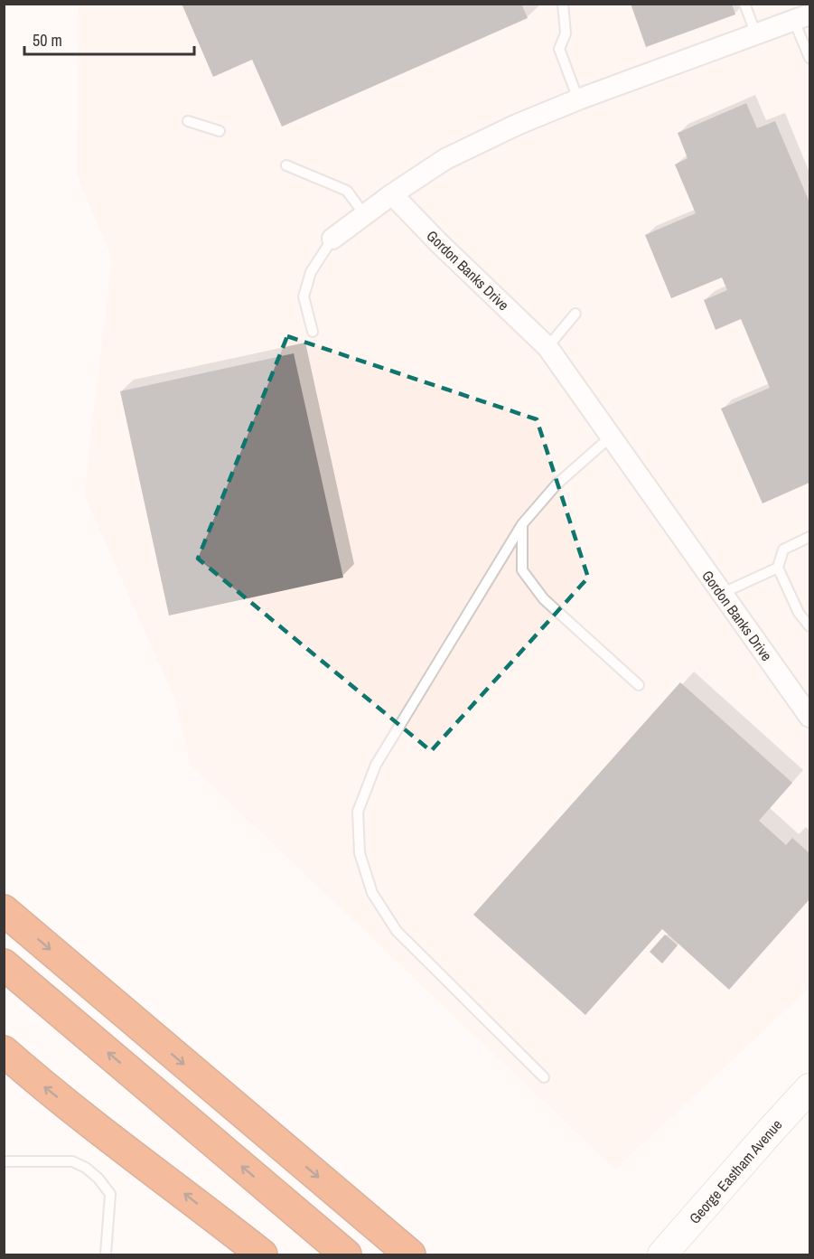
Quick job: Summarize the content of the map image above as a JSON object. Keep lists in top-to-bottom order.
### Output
{
  "streets": {
    "main road": ["George Eastham Avenue"],
    "street": ["Gordon Banks Drive"]
  },
  "scale_bar": "50 m"
}
